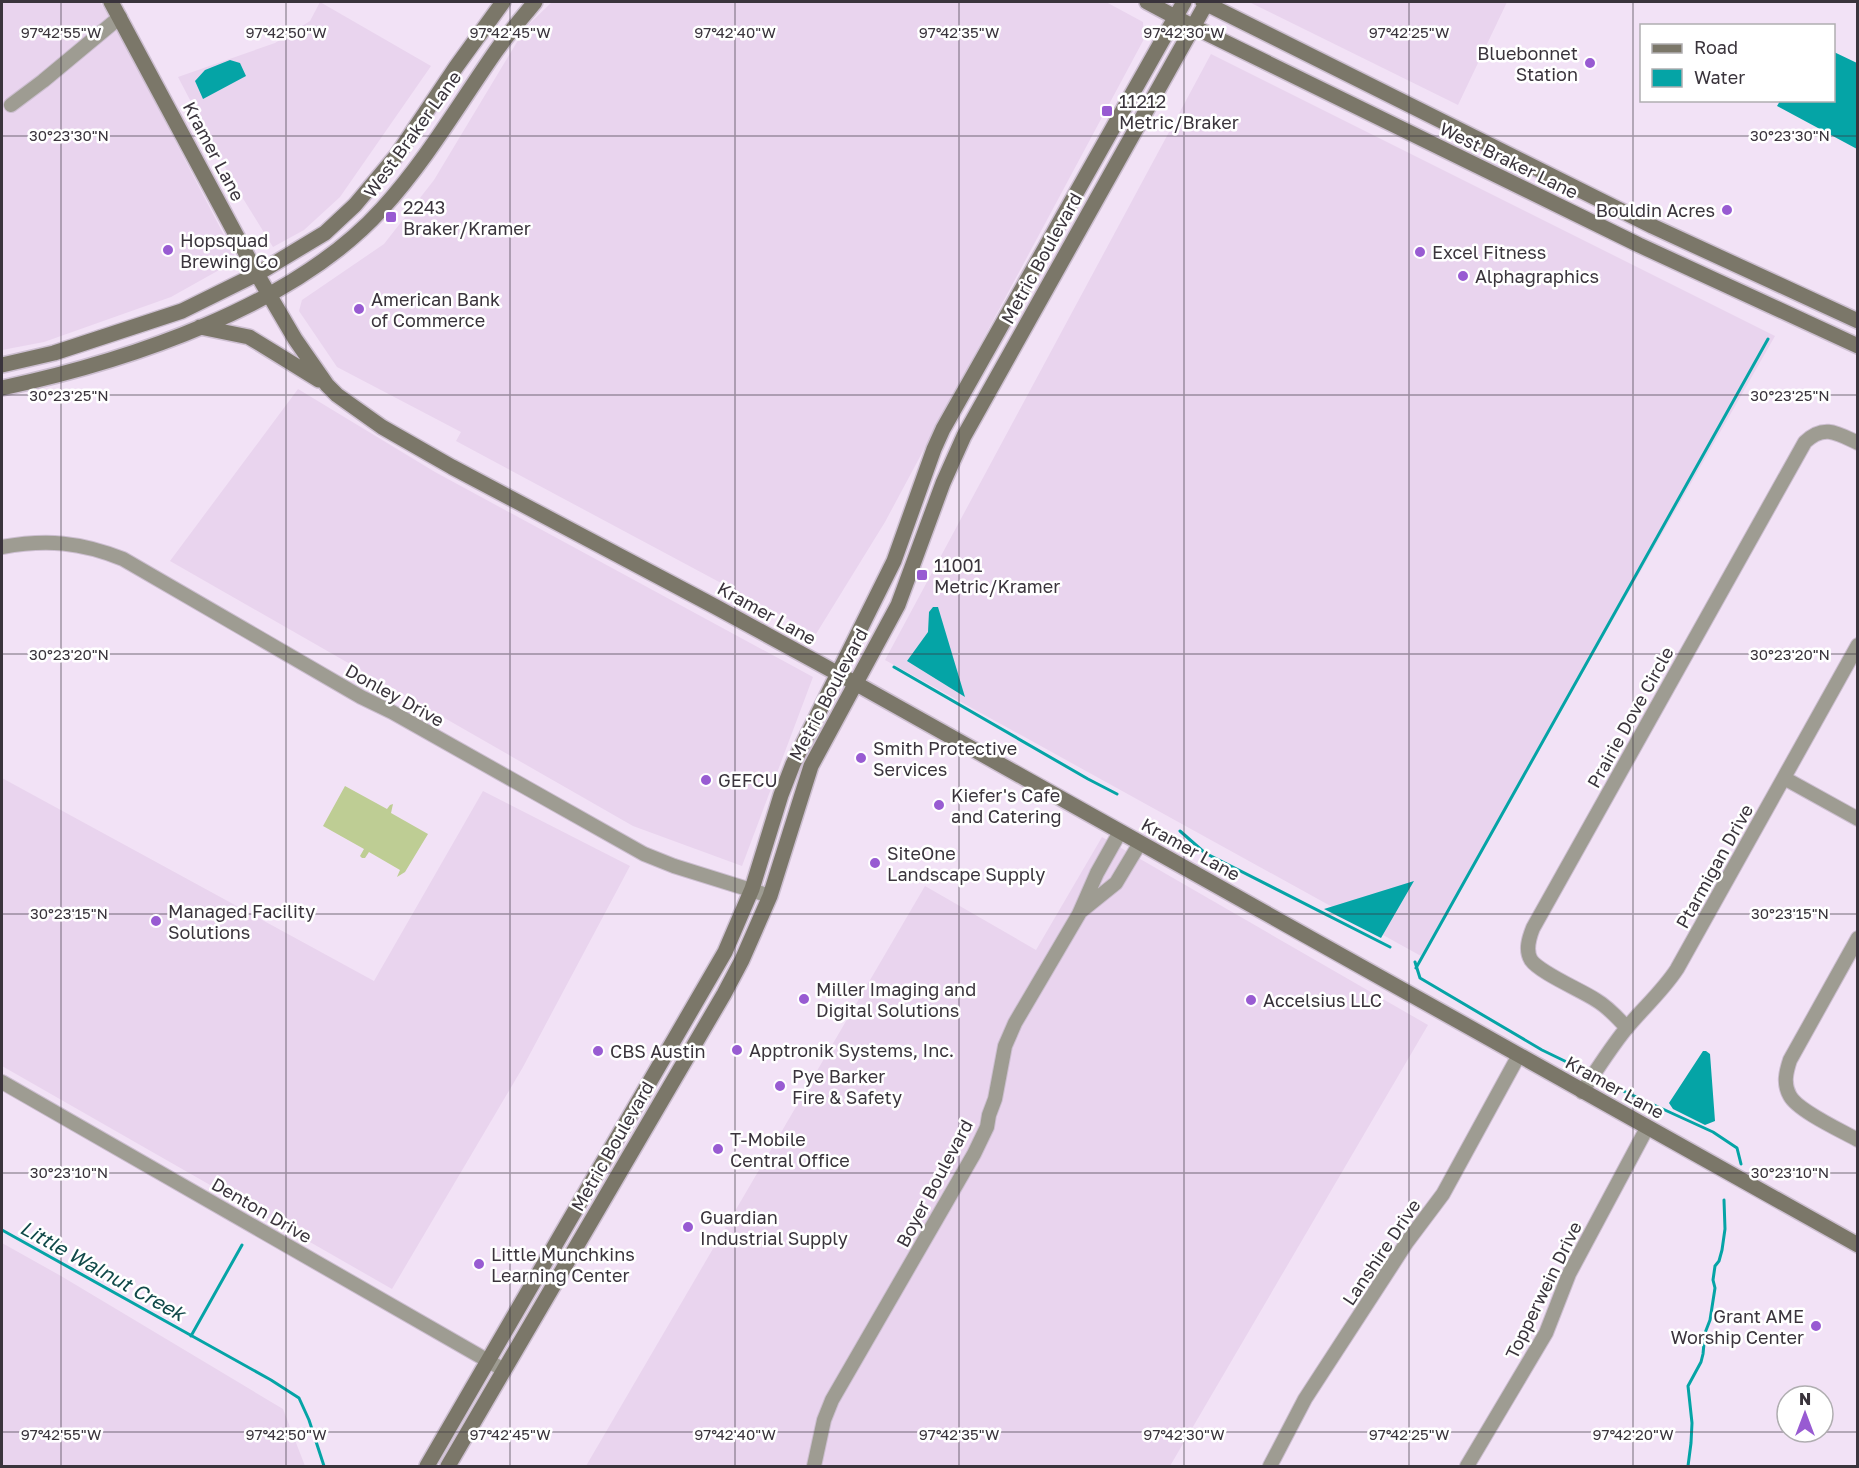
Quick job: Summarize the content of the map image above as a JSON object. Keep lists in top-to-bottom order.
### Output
{
  "streets": {
    "main road": ["West Braker Lane", "Kramer Lane", "Metric Boulevard"],
    "street": [
      "Donley Drive",
      "Prairie Dove Circle",
      "Ptarmigan Drive",
      "Boyer Boulevard",
      "Denton Drive",
      "Lanshire Drive",
      "Topperwein Drive"
    ]
  },
  "crossings": [
    ["West Braker Lane", "Kramer Lane"],
    ["West Braker Lane", "Metric Boulevard"],
    ["Kramer Lane", "Metric Boulevard"],
    ["Kramer Lane", "Ptarmigan Drive"],
    ["Kramer Lane", "Boyer Boulevard"],
    ["Kramer Lane", "Lanshire Drive"],
    ["Kramer Lane", "Topperwein Drive"],
    ["Metric Boulevard", "Donley Drive"],
    ["Metric Boulevard", "Denton Drive"],
    ["Prairie Dove Circle", "Ptarmigan Drive"]
  ],
  "water": ["Little Walnut Creek"],
  "places": {
    "other": [
      "Bluebonnet Station",
      "Bouldin Acres",
      "Hopsquad Brewing Co",
      "Excel Fitness",
      "Alphagraphics",
      "American Bank of Commerce",
      "Smith Protective Services",
      "GEFCU",
      "Kiefer's Cafe and Catering",
      "SiteOne Landscape Supply",
      "Managed Facility Solutions",
      "Miller Imaging and Digital Solutions",
      "Accelsius LLC",
      "Apptronik Systems, Inc.",
      "CBS Austin",
      "Pye Barker Fire & Safety",
      "T-Mobile Central Office",
      "Guardian Industrial Supply",
      "Little Munchkins Learning Center",
      "Grant AME Worship Center"
    ],
    "transit": ["11212 Metric/Braker", "2243 Braker/Kramer", "11001 Metric/Kramer"]
  },
  "legend": ["Road", "Water"],
  "north": "top",
  "coordinates": [
    "97°42'55\"W",
    "97°42'50\"W",
    "97°42'45\"W",
    "97°42'40\"W",
    "97°42'35\"W",
    "97°42'30\"W",
    "97°42'25\"W",
    "30°23'30\"N",
    "30°23'25\"N",
    "30°23'20\"N",
    "30°23'15\"N",
    "30°23'10\"N",
    "97°42'20\"W"
  ]
}
